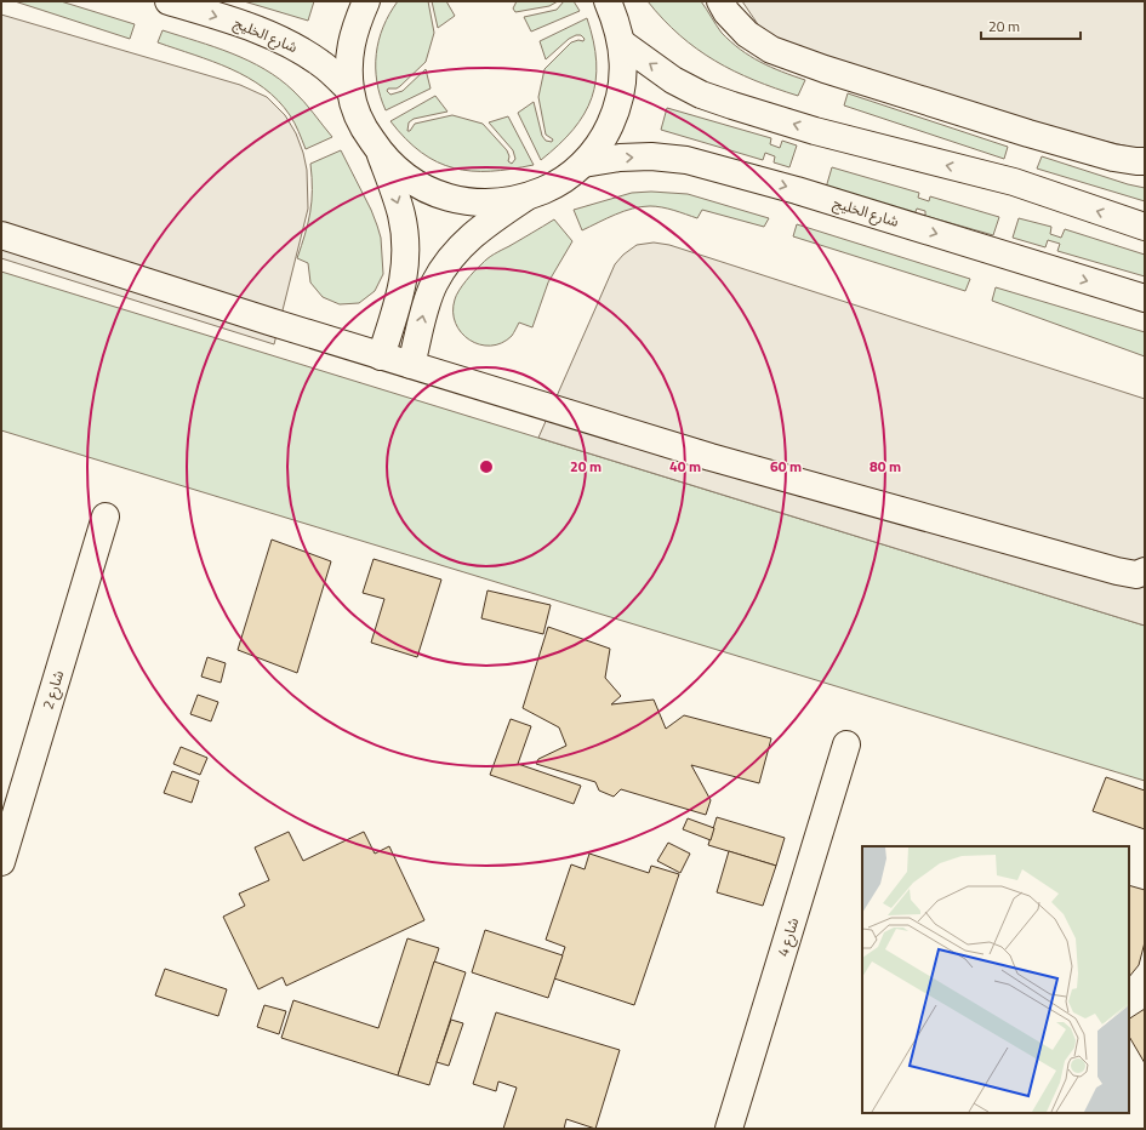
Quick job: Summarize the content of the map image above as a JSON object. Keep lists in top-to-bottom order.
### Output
{
  "streets": {
    "main road": ["شارع الخليج", "شارع 2", "شارع 4"]
  },
  "scale_bar": "20 m",
  "rings": [
    "20 m",
    "40 m",
    "60 m",
    "80 m"
  ]
}
